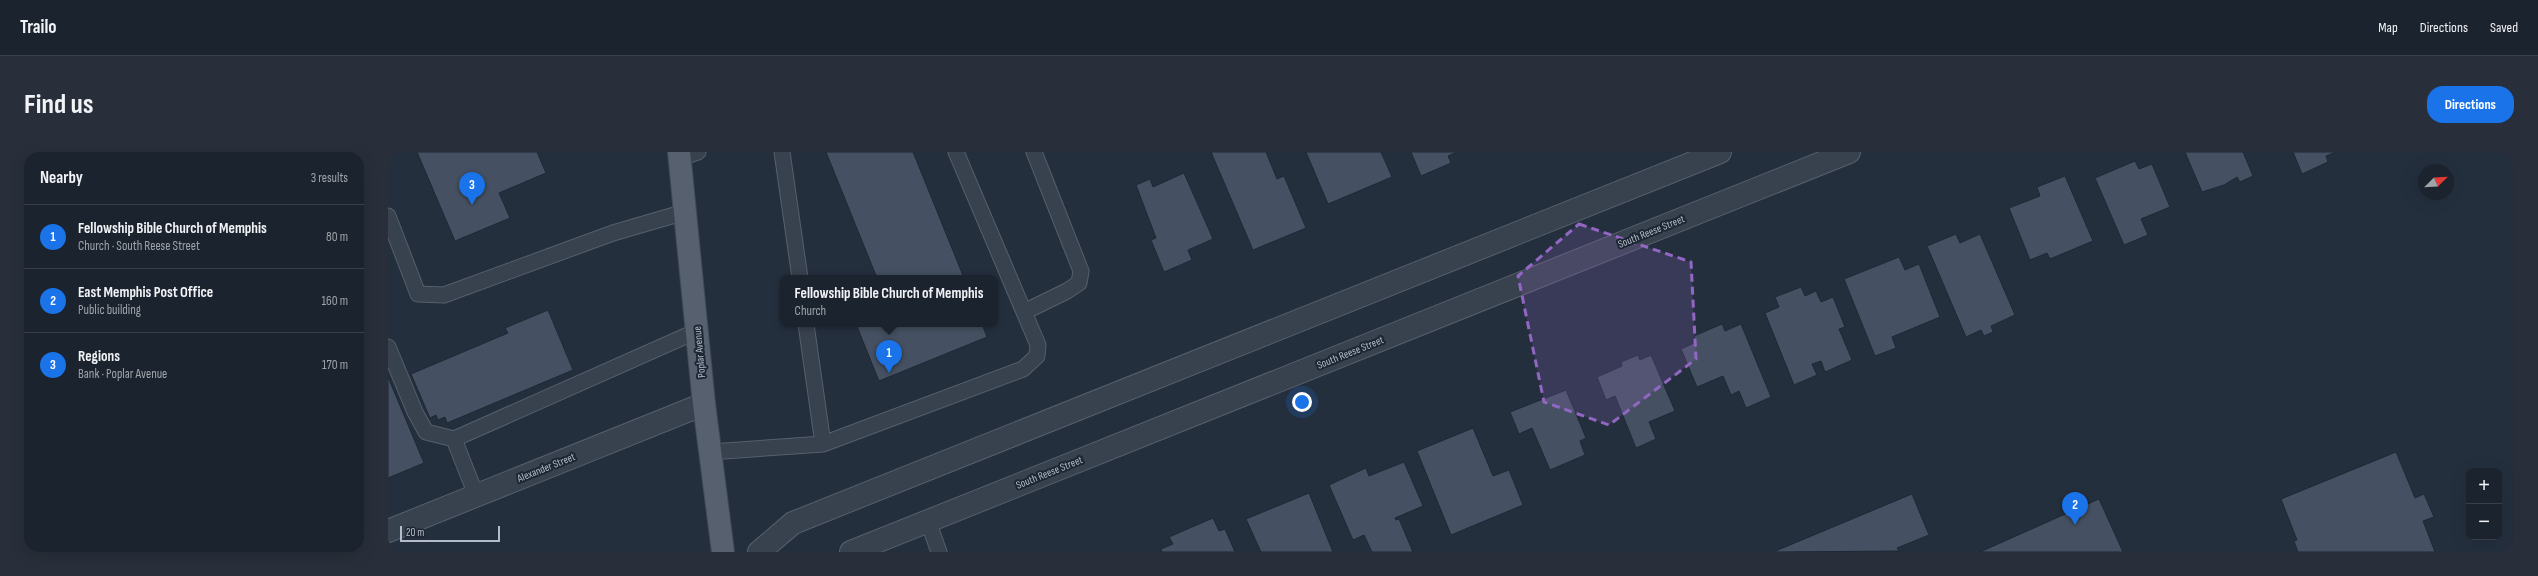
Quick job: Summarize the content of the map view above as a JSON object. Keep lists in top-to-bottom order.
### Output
{
  "streets": {
    "main road": ["Poplar Avenue"],
    "street": ["South Reese Street", "Alexander Street"]
  },
  "crossings": [
    ["Poplar Avenue", "Alexander Street"]
  ],
  "scale_bar": "20 m",
  "north": "top right",
  "page": {
    "header": "Trailo",
    "nav": ["Map", "Directions", "Saved"],
    "buttons": "Directions",
    "title": "Find us",
    "heading": ["Nearby", "3 results"],
    "pins": ["3", "1", "2"],
    "list": [
      {
        "mark": "1",
        "name": "Fellowship Bible Church of Memphis",
        "note": "Church · South Reese Street",
        "value": "80 m"
      },
      {
        "mark": "2",
        "name": "East Memphis Post Office",
        "note": "Public building",
        "value": "160 m"
      },
      {
        "mark": "3",
        "name": "Regions",
        "note": "Bank · Poplar Avenue",
        "value": "170 m"
      }
    ],
    "popup": ["Fellowship Bible Church of Memphis", "Church"],
    "map_buttons": ["+", "−"],
    "scale": "20 m"
  }
}
